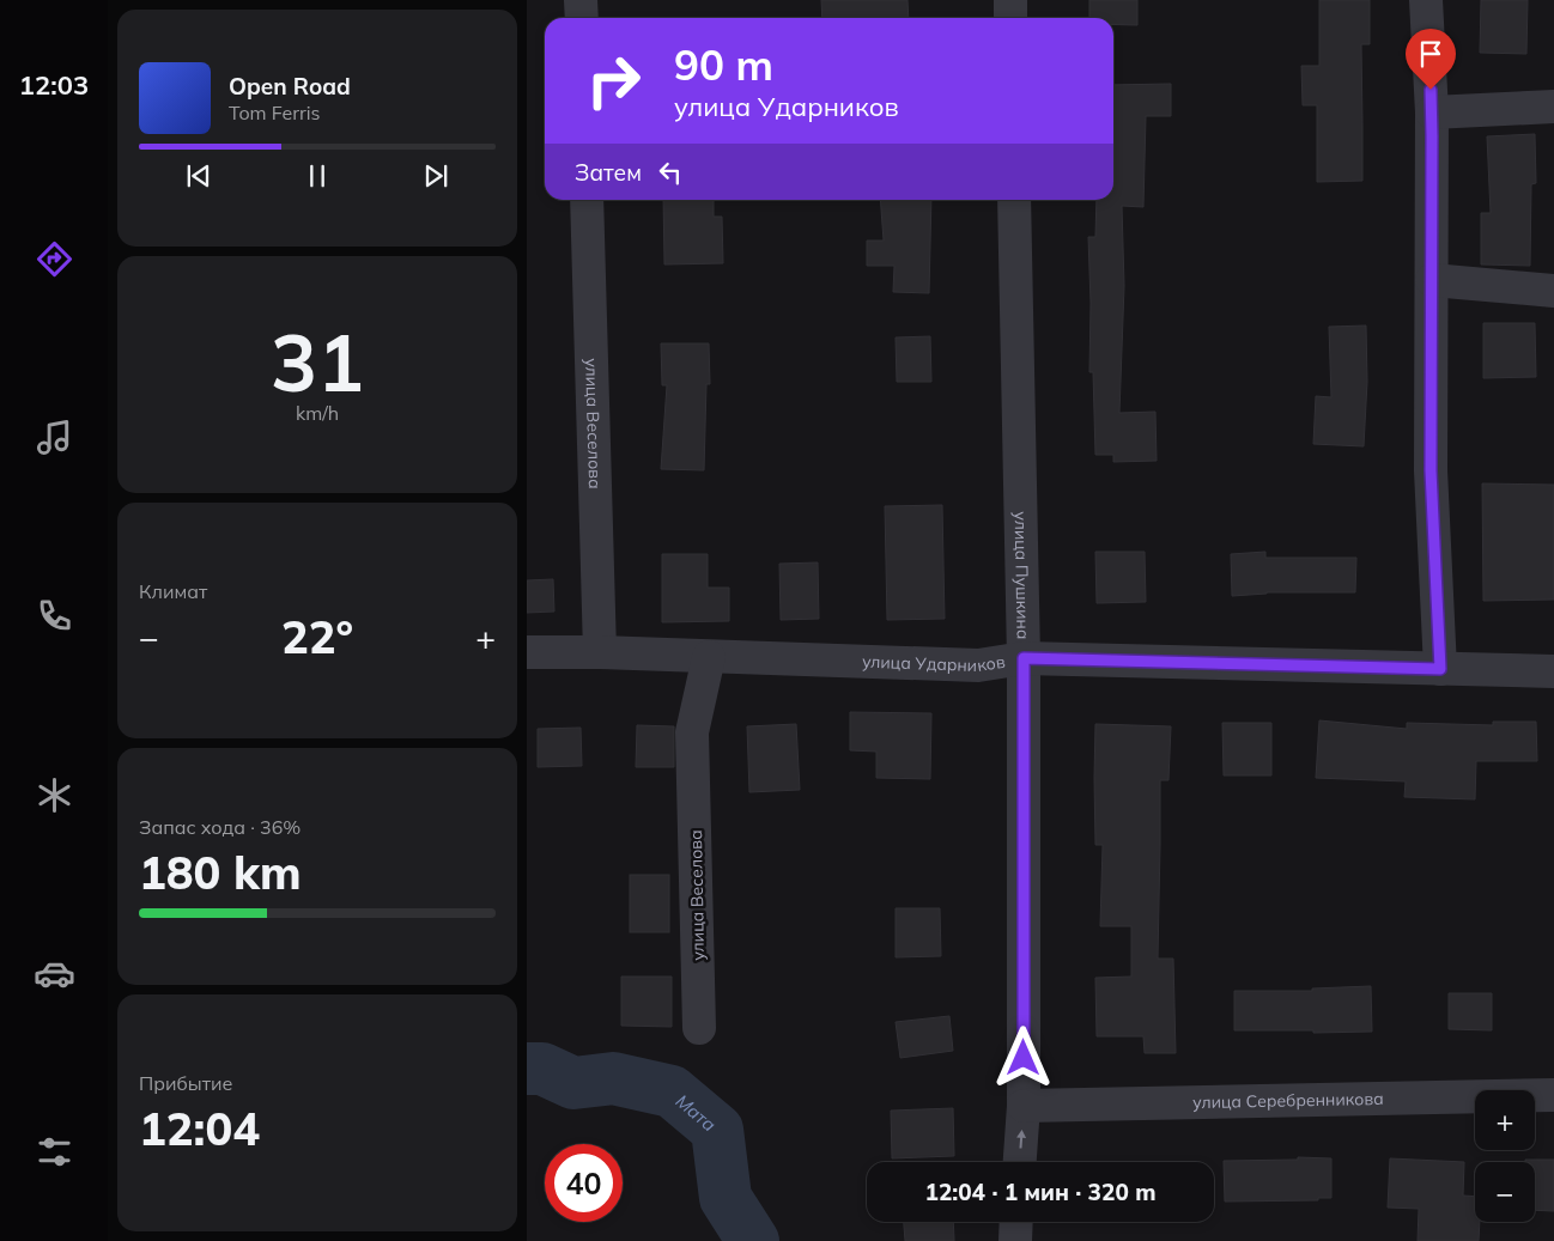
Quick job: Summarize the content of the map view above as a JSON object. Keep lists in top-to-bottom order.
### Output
{
  "streets": {
    "street": [
      "улица Веселова",
      "улица Пушкина",
      "улица Ударников",
      "улица Серебренникова"
    ]
  },
  "crossings": [
    ["улица Веселова", "улица Ударников"],
    ["улица Пушкина", "улица Ударников"],
    ["улица Пушкина", "улица Серебренникова"]
  ],
  "water": ["Мата"],
  "page": {
    "tabs": "12:03",
    "turn": ["90 m", "улица Ударников"],
    "song": ["Open Road", "Tom Ferris"],
    "then": "Затем",
    "tile": [
      ["31", "km/h"],
      "Климат",
      ["Запас хода · 36%", "180 km"],
      ["Прибытие", "12:04"]
    ],
    "heat": ["−", "22°", "+"],
    "map_buttons": ["+", "−"],
    "limit": "40",
    "trip": "12:04 · 1 мин · 320 m"
  }
}
